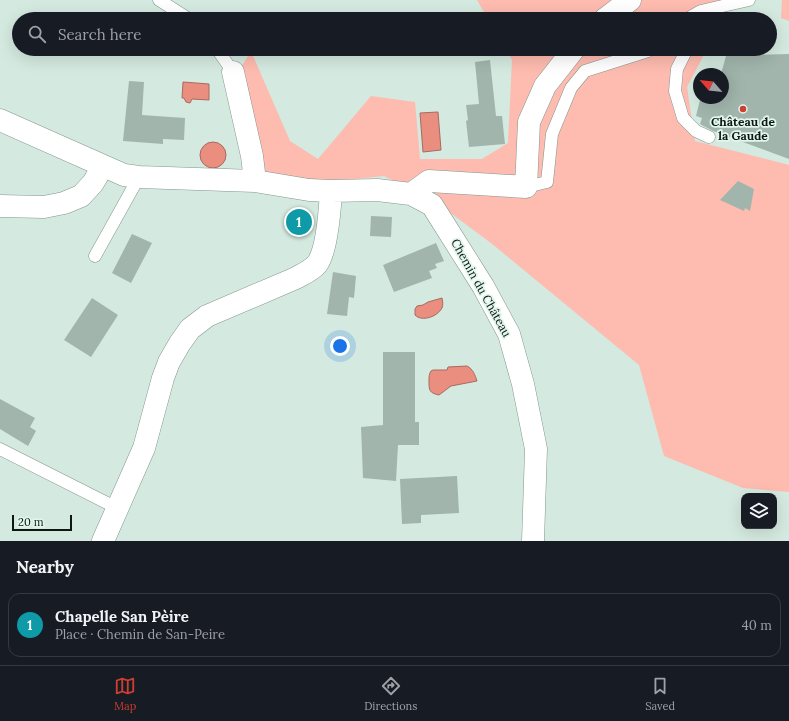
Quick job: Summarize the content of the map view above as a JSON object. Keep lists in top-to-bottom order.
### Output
{
  "streets": {
    "street": ["Chemin du Château"]
  },
  "places": ["Château de la Gaude"],
  "scale_bar": "20 m",
  "north": "top left",
  "page": {
    "search": "Search here",
    "pins": "1",
    "scale": "20 m",
    "heading": "Nearby",
    "list": [
      {
        "mark": "1",
        "name": "Chapelle San Pèire",
        "note": "Place · Chemin de San-Peire",
        "value": "40 m"
      }
    ],
    "nav": ["Map", "Directions", "Saved"]
  }
}
